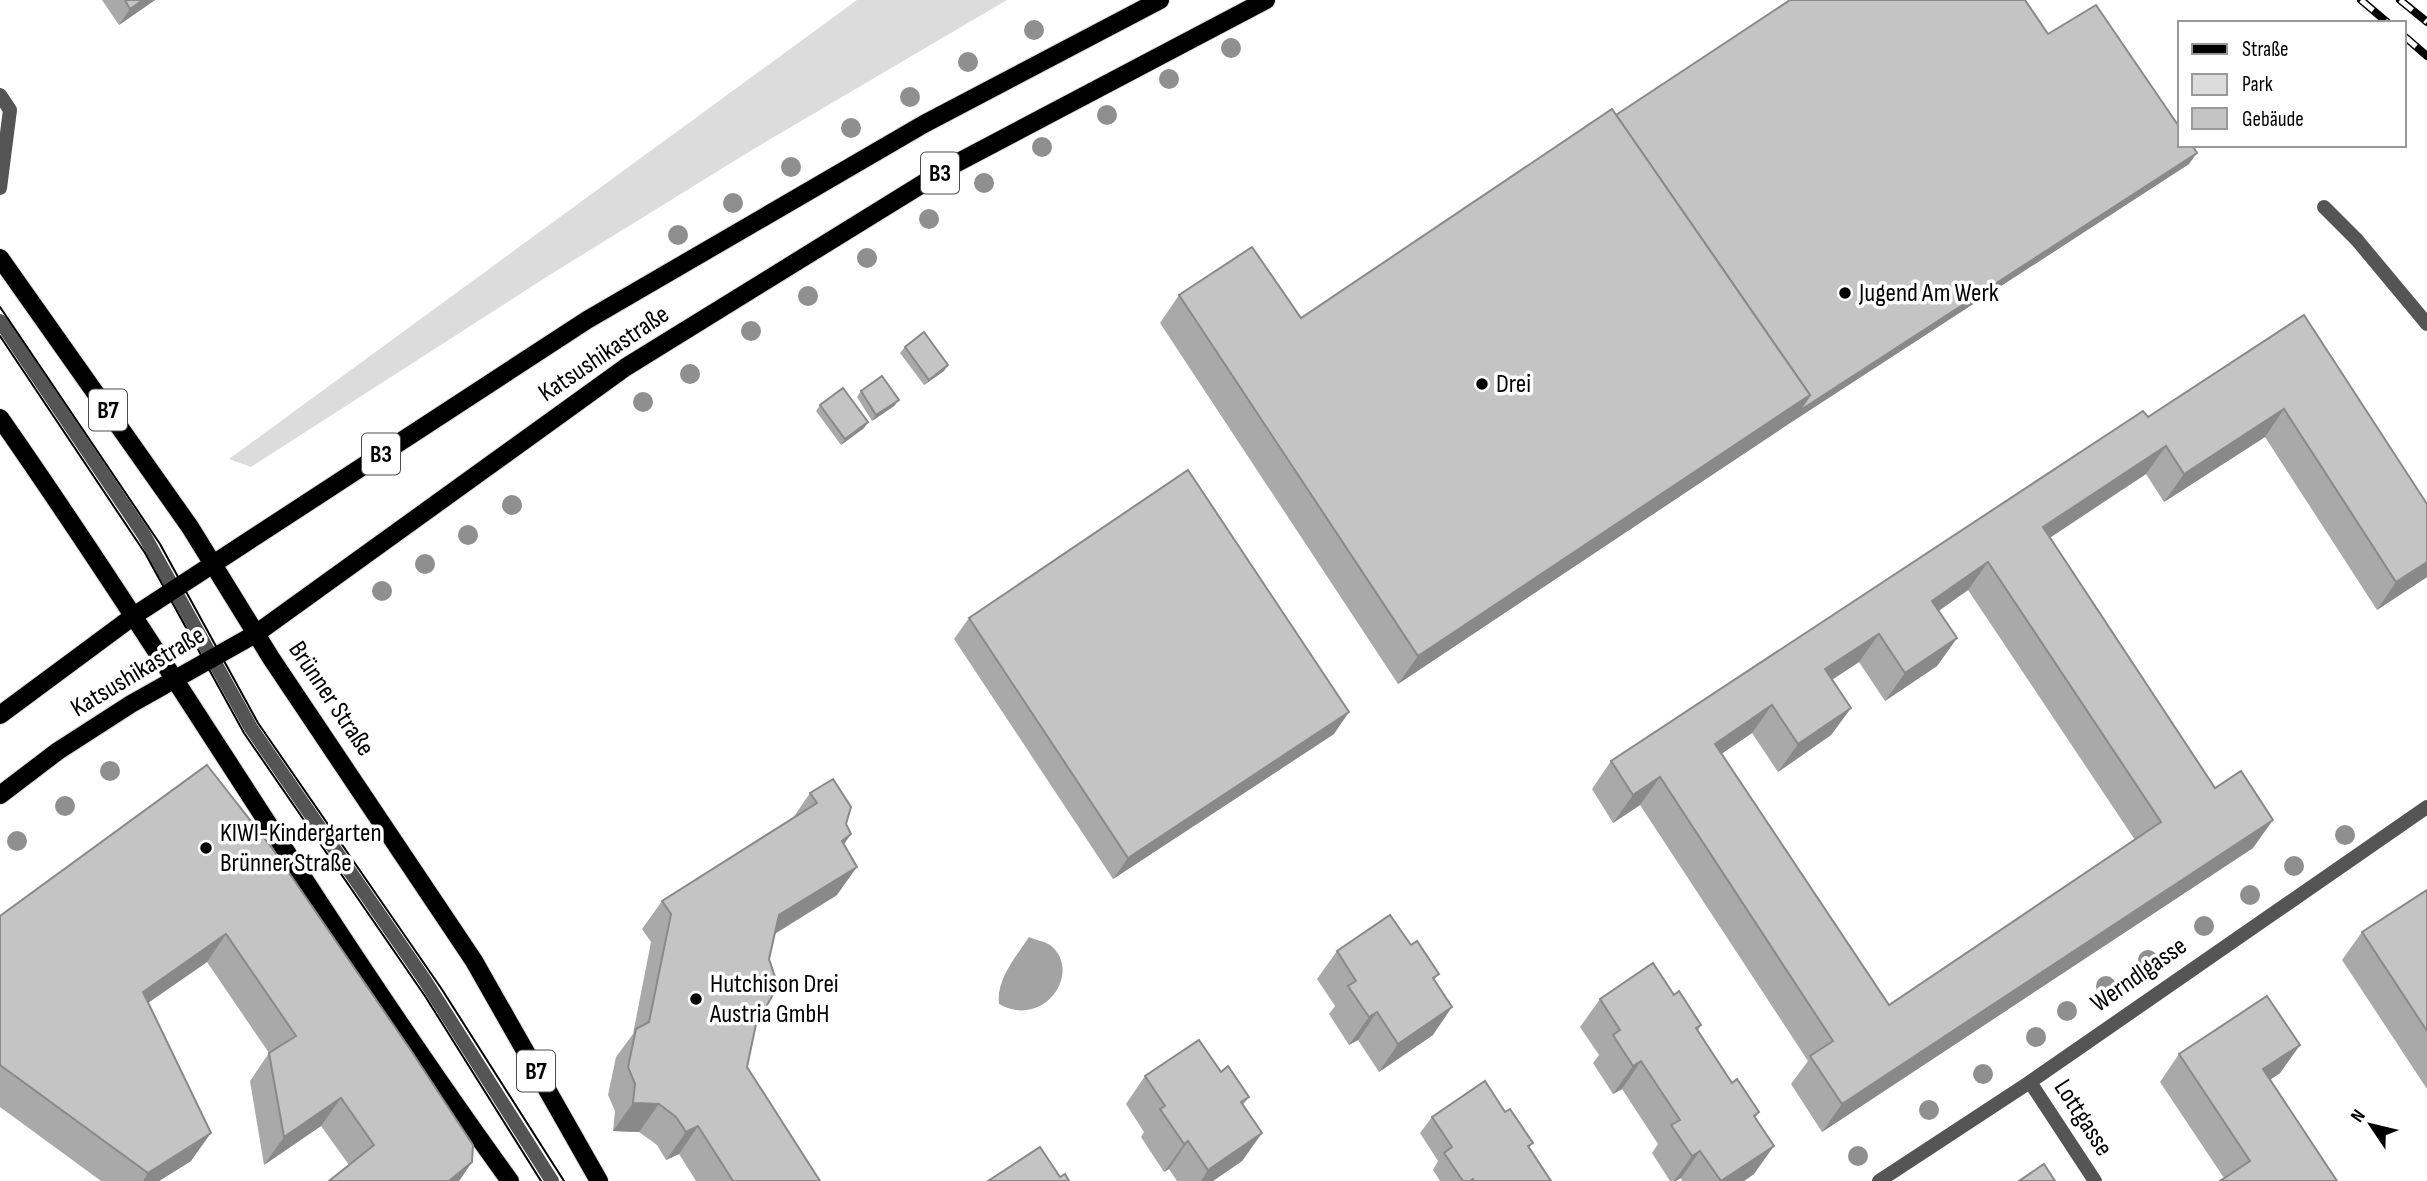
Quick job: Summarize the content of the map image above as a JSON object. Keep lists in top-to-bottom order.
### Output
{
  "streets": {
    "main road": [
      "B3",
      "Katsushikastraße",
      "B7",
      "Brünner Straße"
    ],
    "street": ["Werndlgasse", "Lottgasse"]
  },
  "crossings": [
    ["Katsushikastraße", "Brünner Straße"],
    ["Werndlgasse", "Lottgasse"]
  ],
  "places": [
    "Jugend Am Werk",
    "Drei",
    "KIWI-Kindergarten Brünner Straße",
    "Hutchison Drei Austria GmbH"
  ],
  "legend": ["Straße", "Park", "Gebäude"],
  "north": "top left"
}
